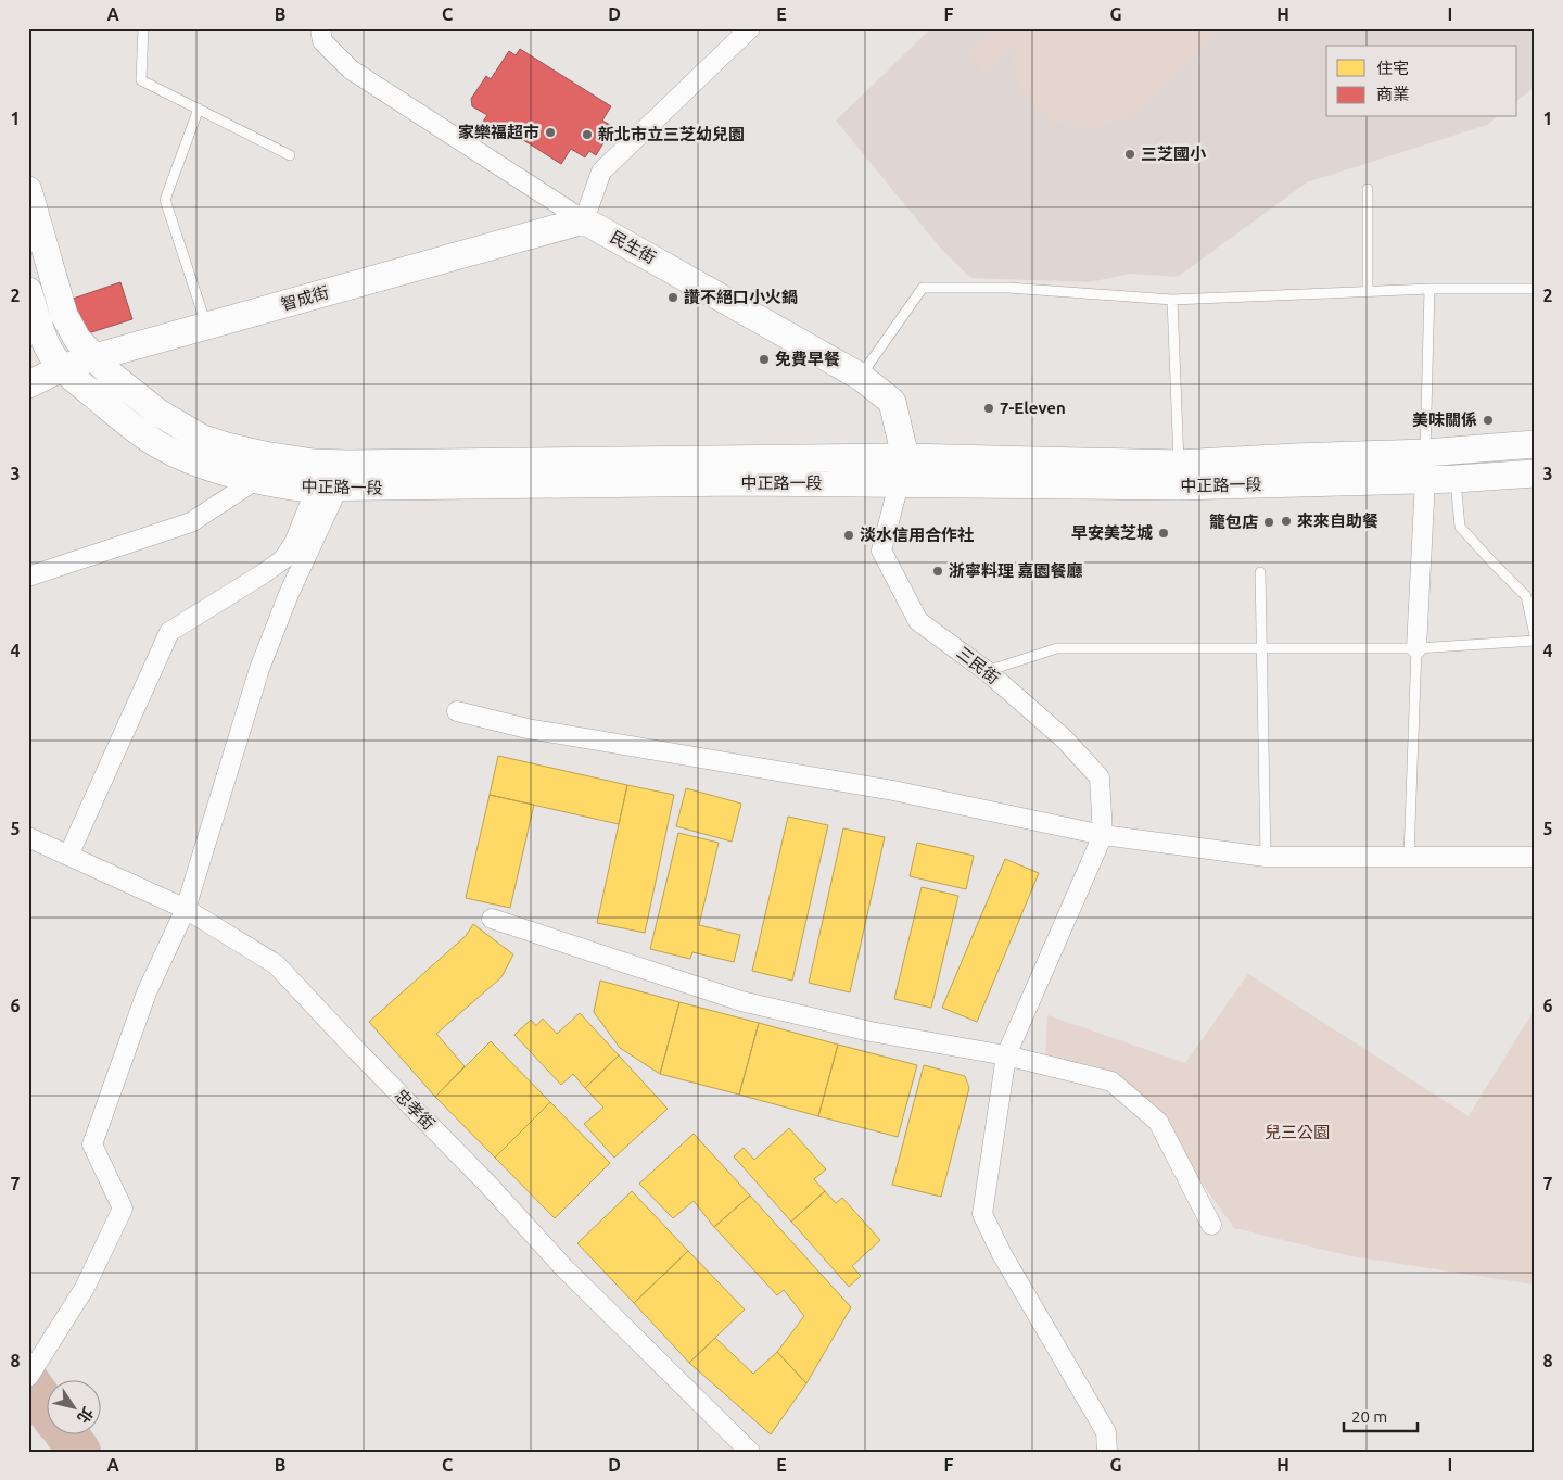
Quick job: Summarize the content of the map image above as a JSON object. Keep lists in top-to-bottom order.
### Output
{
  "streets": {
    "main road": ["民生街", "智成街", "中正路一段"],
    "street": ["三民街", "忠孝街"]
  },
  "crossings": [
    ["民生街", "智成街"],
    ["民生街", "中正路一段"],
    ["民生街", "三民街"],
    ["智成街", "中正路一段"],
    ["中正路一段", "三民街"]
  ],
  "parks": ["兒三公園"],
  "places": [
    "家樂福超市",
    "新北市立三芝幼兒園",
    "三芝國小",
    "讚不絕口小火鍋",
    "免費早餐",
    "7-Eleven",
    "美味關係",
    "來來自助餐",
    "籠包店",
    "早安美芝城",
    "淡水信用合作社",
    "浙寧料理 嘉園餐廳"
  ],
  "legend": ["住宅", "商業"],
  "scale_bar": "20 m",
  "north": "bottom right",
  "grid": {
    "columns": [
      "A",
      "B",
      "C",
      "D",
      "E",
      "F",
      "G",
      "H",
      "I"
    ],
    "rows": [
      "1",
      "2",
      "3",
      "4",
      "5",
      "6",
      "7",
      "8"
    ]
  }
}
